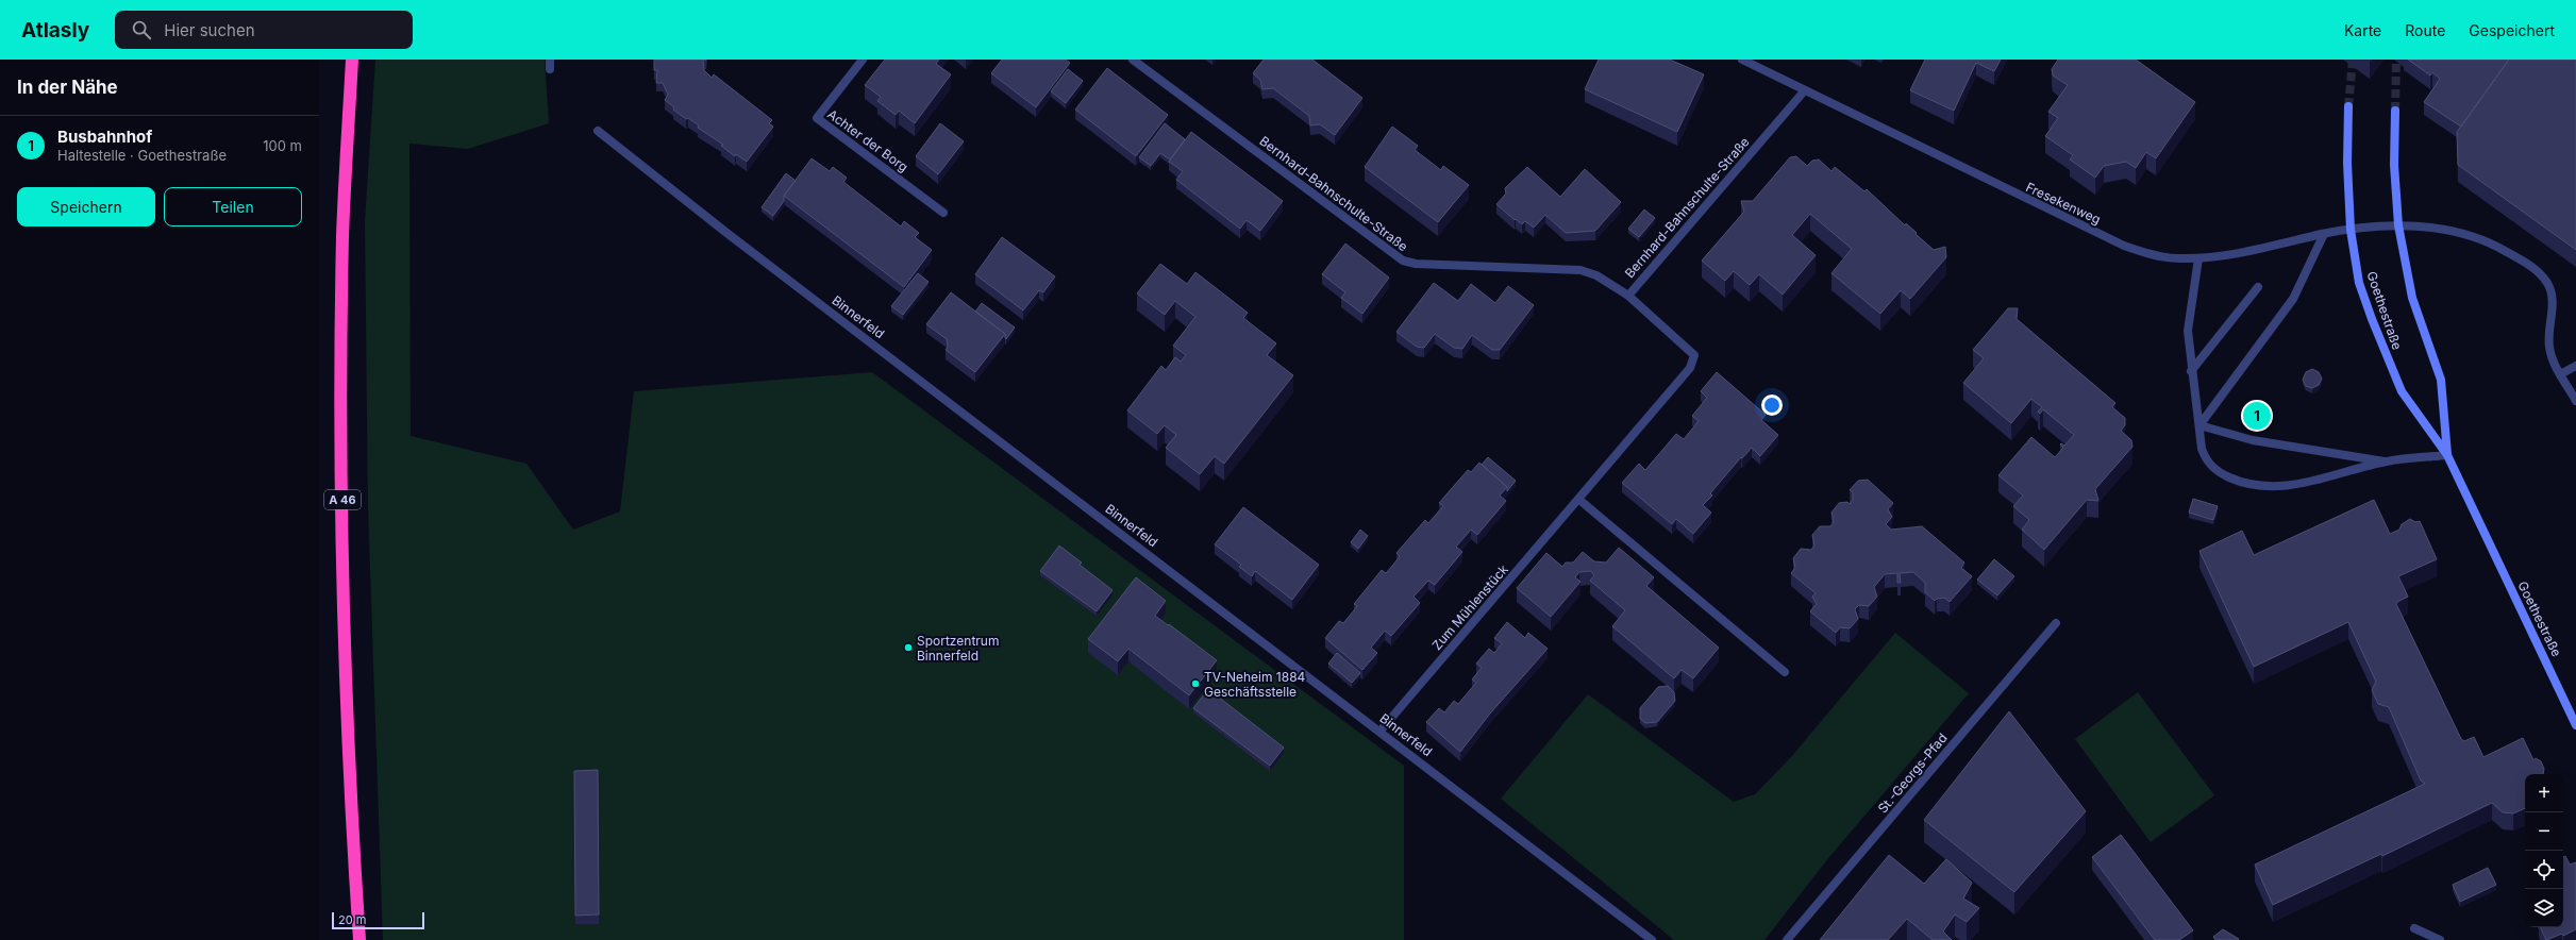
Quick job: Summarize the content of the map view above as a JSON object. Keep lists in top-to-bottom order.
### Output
{
  "streets": {
    "highway": ["A 46"],
    "street": [
      "Achter der Borg",
      "Bernhard-Bahnschulte-Straße",
      "Fresekenweg",
      "Goethestraße",
      "Binnerfeld",
      "Zum Mühlenstück",
      "St.-Georgs-Pfad"
    ]
  },
  "crossings": [
    ["Bernhard-Bahnschulte-Straße", "Fresekenweg"],
    ["Bernhard-Bahnschulte-Straße", "Zum Mühlenstück"],
    ["Fresekenweg", "Goethestraße"],
    ["Binnerfeld", "Zum Mühlenstück"]
  ],
  "places": ["Sportzentrum Binnerfeld", "TV-Neheim 1884 Geschäftsstelle"],
  "scale_bar": "20 m",
  "page": {
    "header": "Atlasly",
    "search": "Hier suchen",
    "nav": ["Karte", "Route", "Gespeichert"],
    "heading": "In der Nähe",
    "list": [
      {
        "mark": "1",
        "name": "Busbahnhof",
        "note": "Haltestelle · Goethestraße",
        "value": "100 m"
      }
    ],
    "buttons": ["Speichern", "Teilen"],
    "pins": "1",
    "map_buttons": ["+", "−"],
    "scale": "20 m"
  }
}
